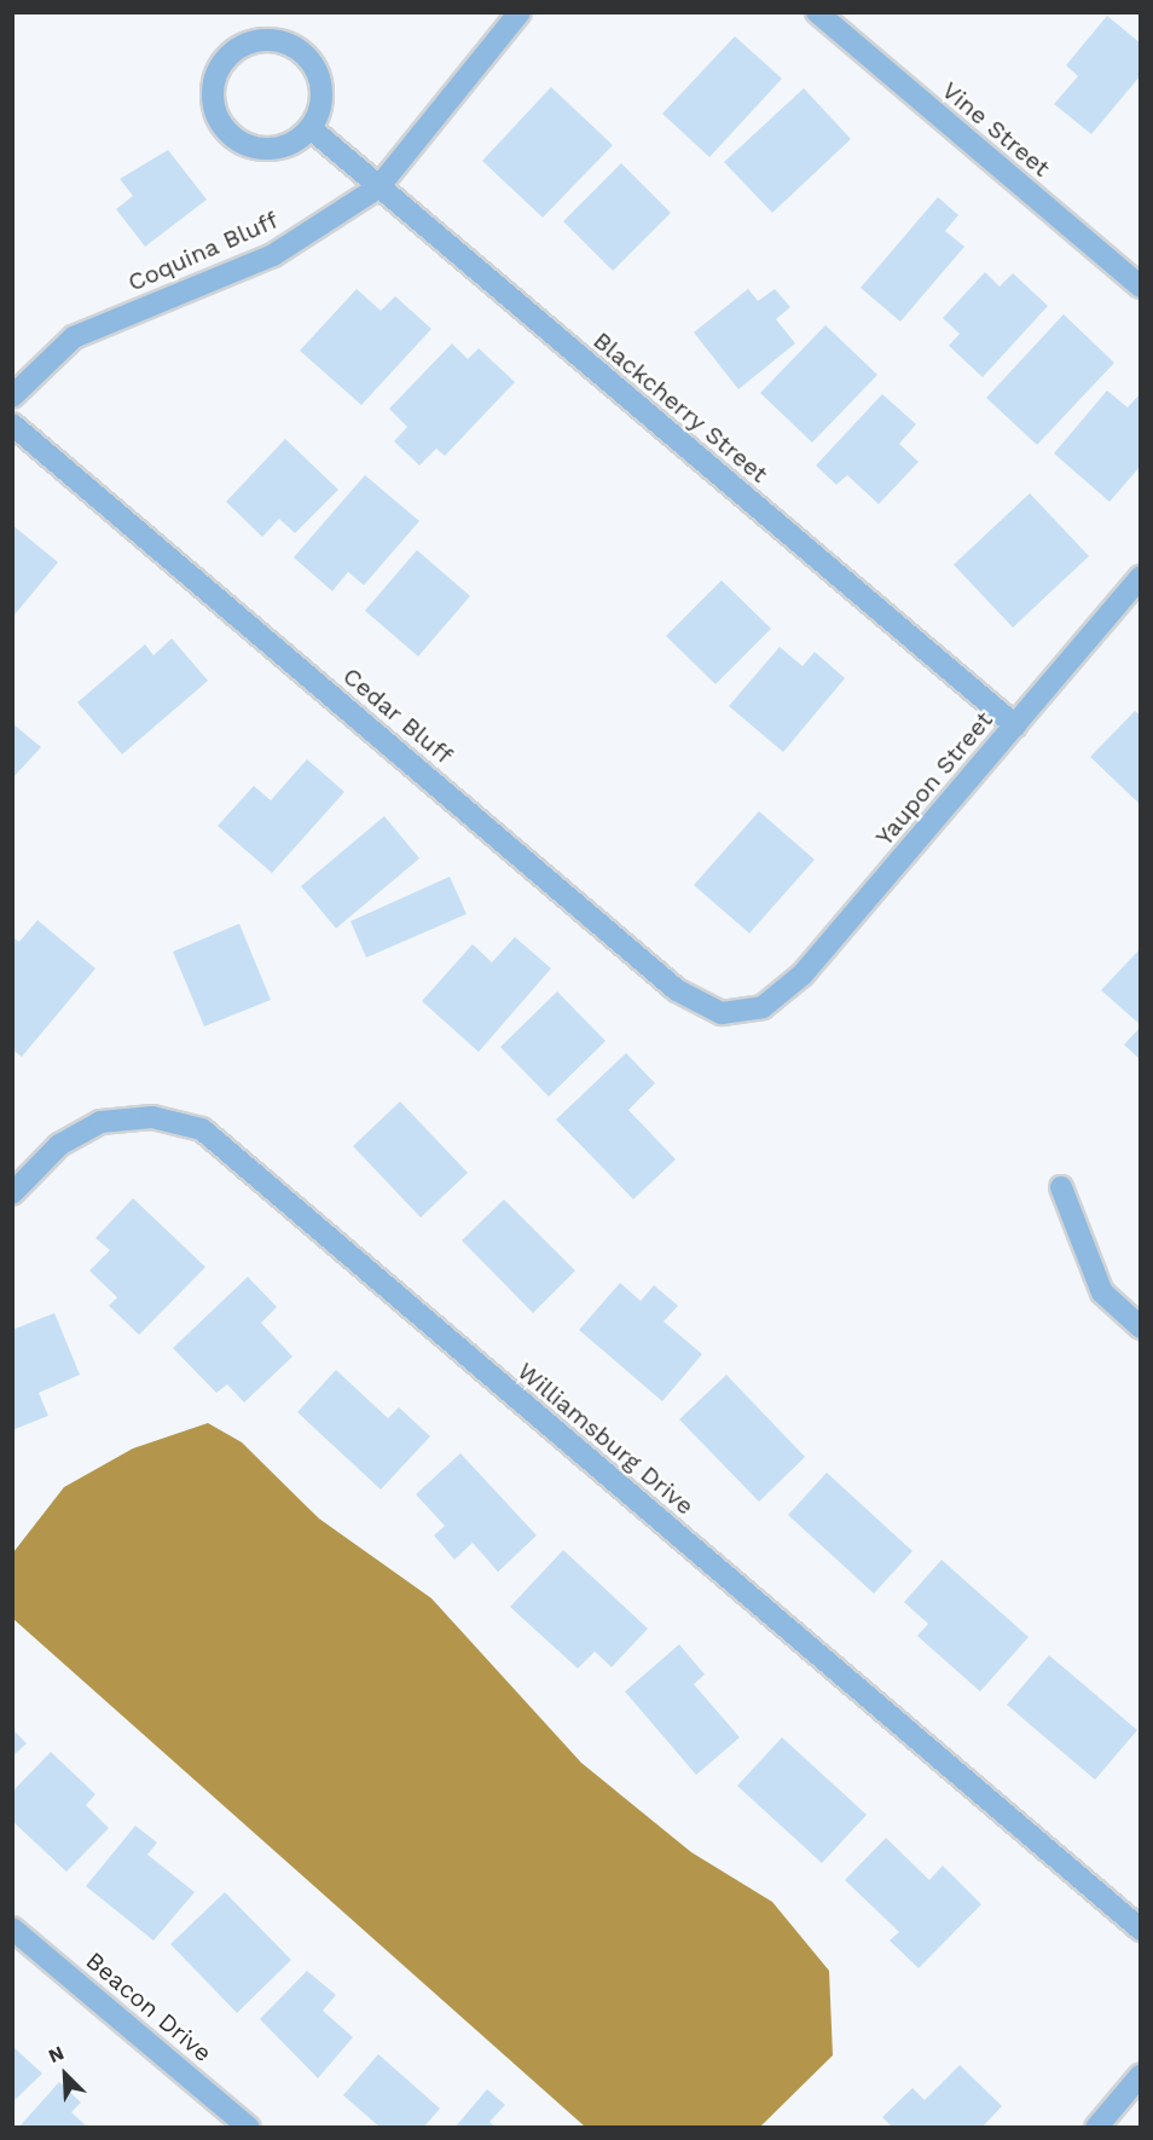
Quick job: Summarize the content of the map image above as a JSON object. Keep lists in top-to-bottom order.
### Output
{
  "streets": {
    "street": [
      "Vine Street",
      "Coquina Bluff",
      "Blackcherry Street",
      "Cedar Bluff",
      "Yaupon Street",
      "Williamsburg Drive",
      "Beacon Drive"
    ]
  },
  "crossings": [
    ["Coquina Bluff", "Blackcherry Street"],
    ["Blackcherry Street", "Yaupon Street"],
    ["Cedar Bluff", "Yaupon Street"]
  ],
  "north": "top left"
}
